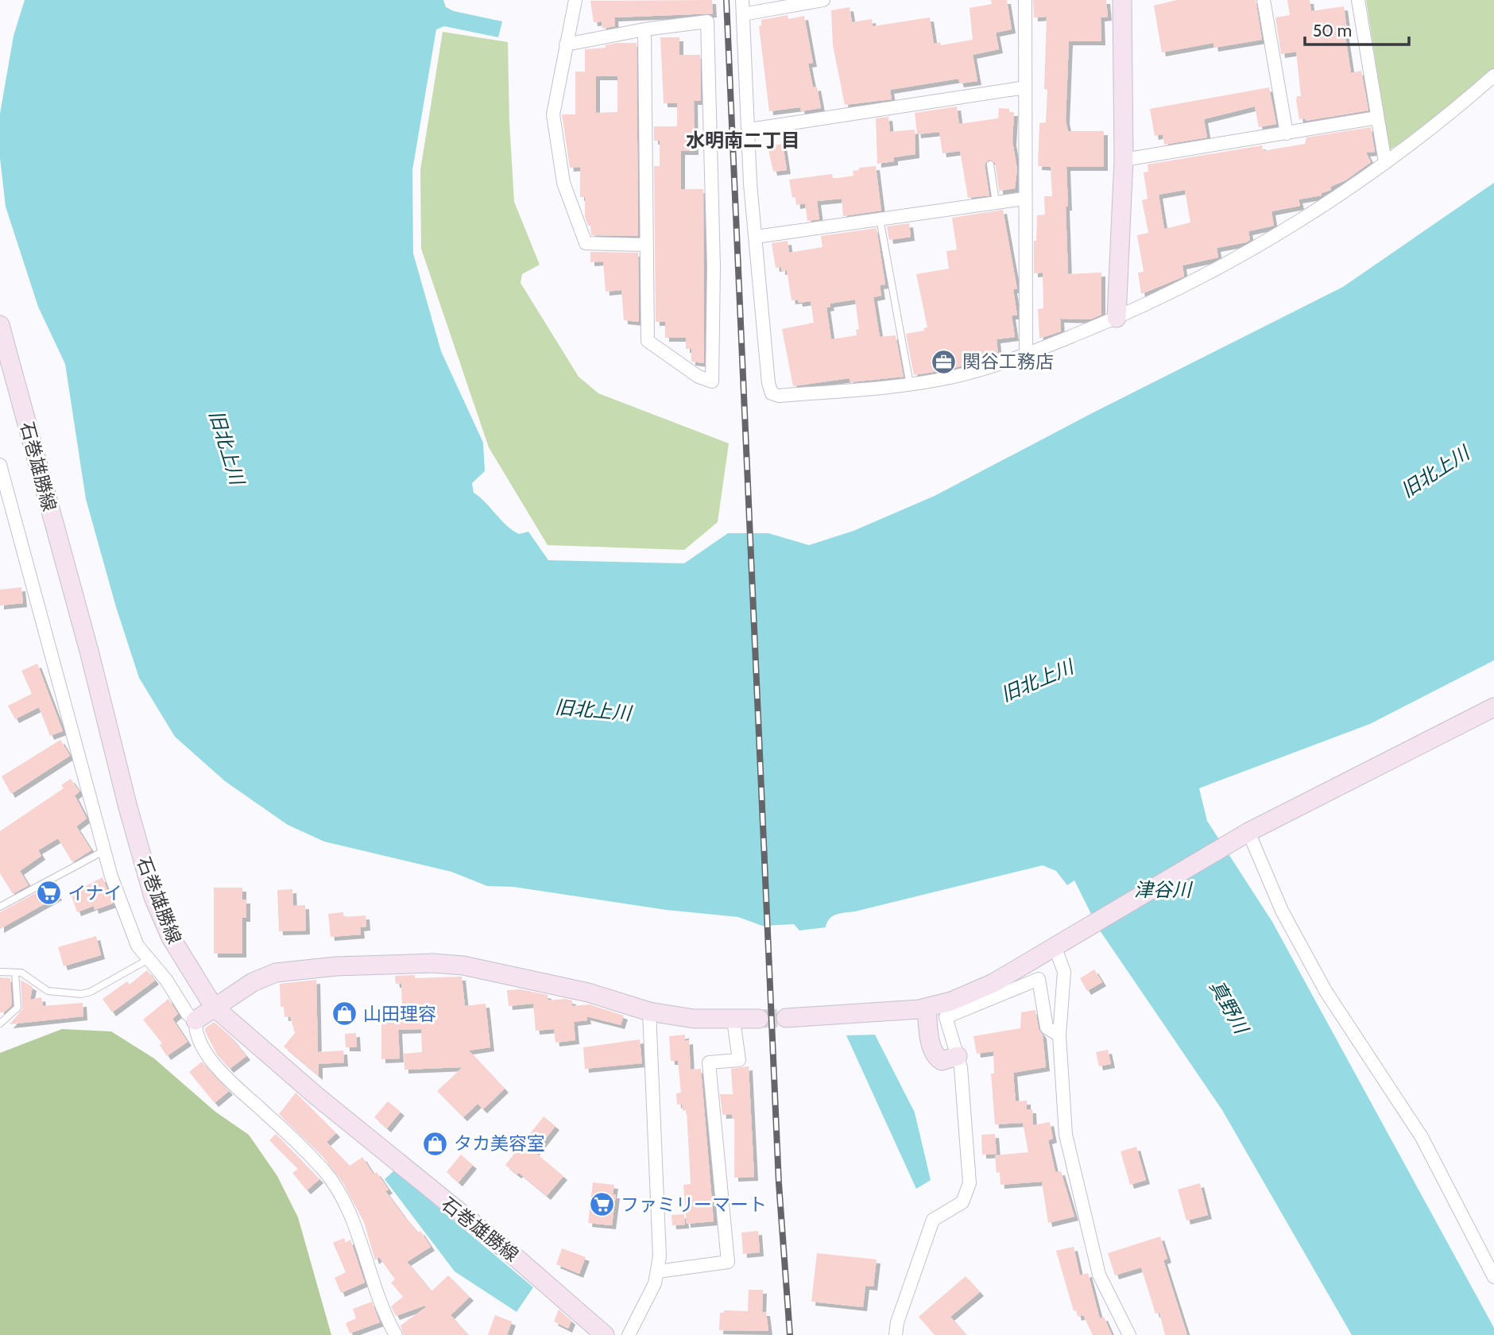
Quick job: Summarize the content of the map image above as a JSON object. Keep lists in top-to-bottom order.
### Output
{
  "streets": {
    "street": ["石巻雄勝線"]
  },
  "districts": ["水明南二丁目"],
  "water": ["旧北上川", "津谷川", "真野川"],
  "places": {
    "office": ["関谷工務店"],
    "supermarket": ["イナイ", "ファミリーマート"],
    "shop": ["山田理容", "タカ美容室"]
  },
  "scale_bar": "50 m"
}
